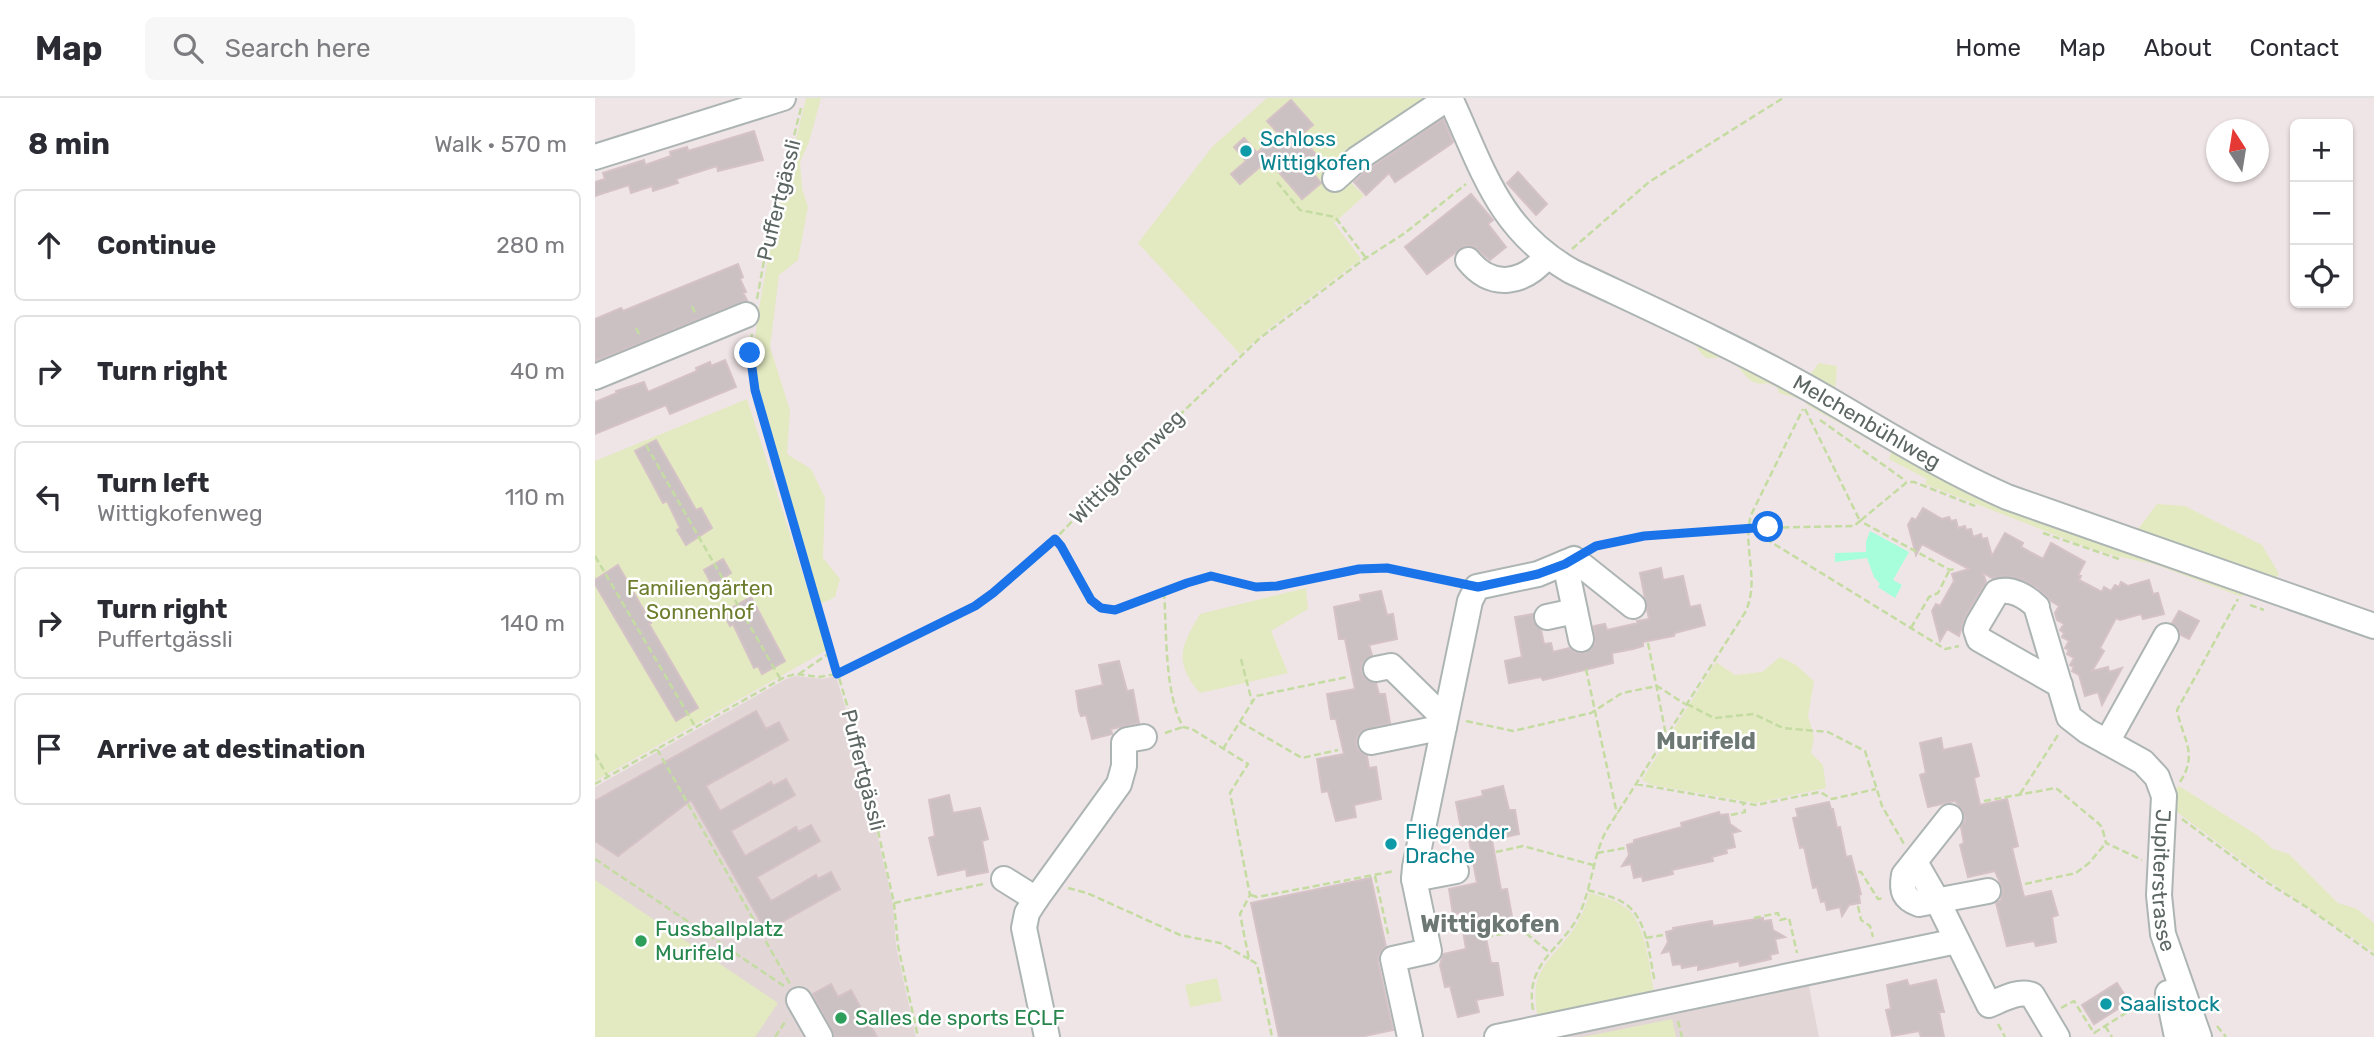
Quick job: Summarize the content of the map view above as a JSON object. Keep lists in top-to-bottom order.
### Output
{
  "streets": {
    "street": ["Melchenbühlweg", "Jupiterstrasse"],
    "path": ["Puffertgässli", "Wittigkofenweg"]
  },
  "crossings": [
    ["Puffertgässli", "Wittigkofenweg"],
    ["Melchenbühlweg", "Wittigkofenweg"]
  ],
  "districts": ["Murifeld", "Wittigkofen"],
  "parks": ["Familiengärten Sonnenhof"],
  "places": [
    "Schloss Wittigkofen",
    "Fliegender Drache",
    "Fussballplatz Murifeld",
    "Saalistock",
    "Salles de sports ECLF"
  ],
  "north": "top",
  "page": {
    "header": "Map",
    "search": "Search here",
    "nav": [
      "Home",
      "Map",
      "About",
      "Contact"
    ],
    "heading": ["8 min", "Walk · 570 m"],
    "map_buttons": ["+", "−"],
    "list": [
      ["Continue", "280 m"],
      ["Turn right", "40 m"],
      ["Turn left", "Wittigkofenweg", "110 m"],
      ["Turn right", "Puffertgässli", "140 m"],
      "Arrive at destination"
    ]
  }
}
